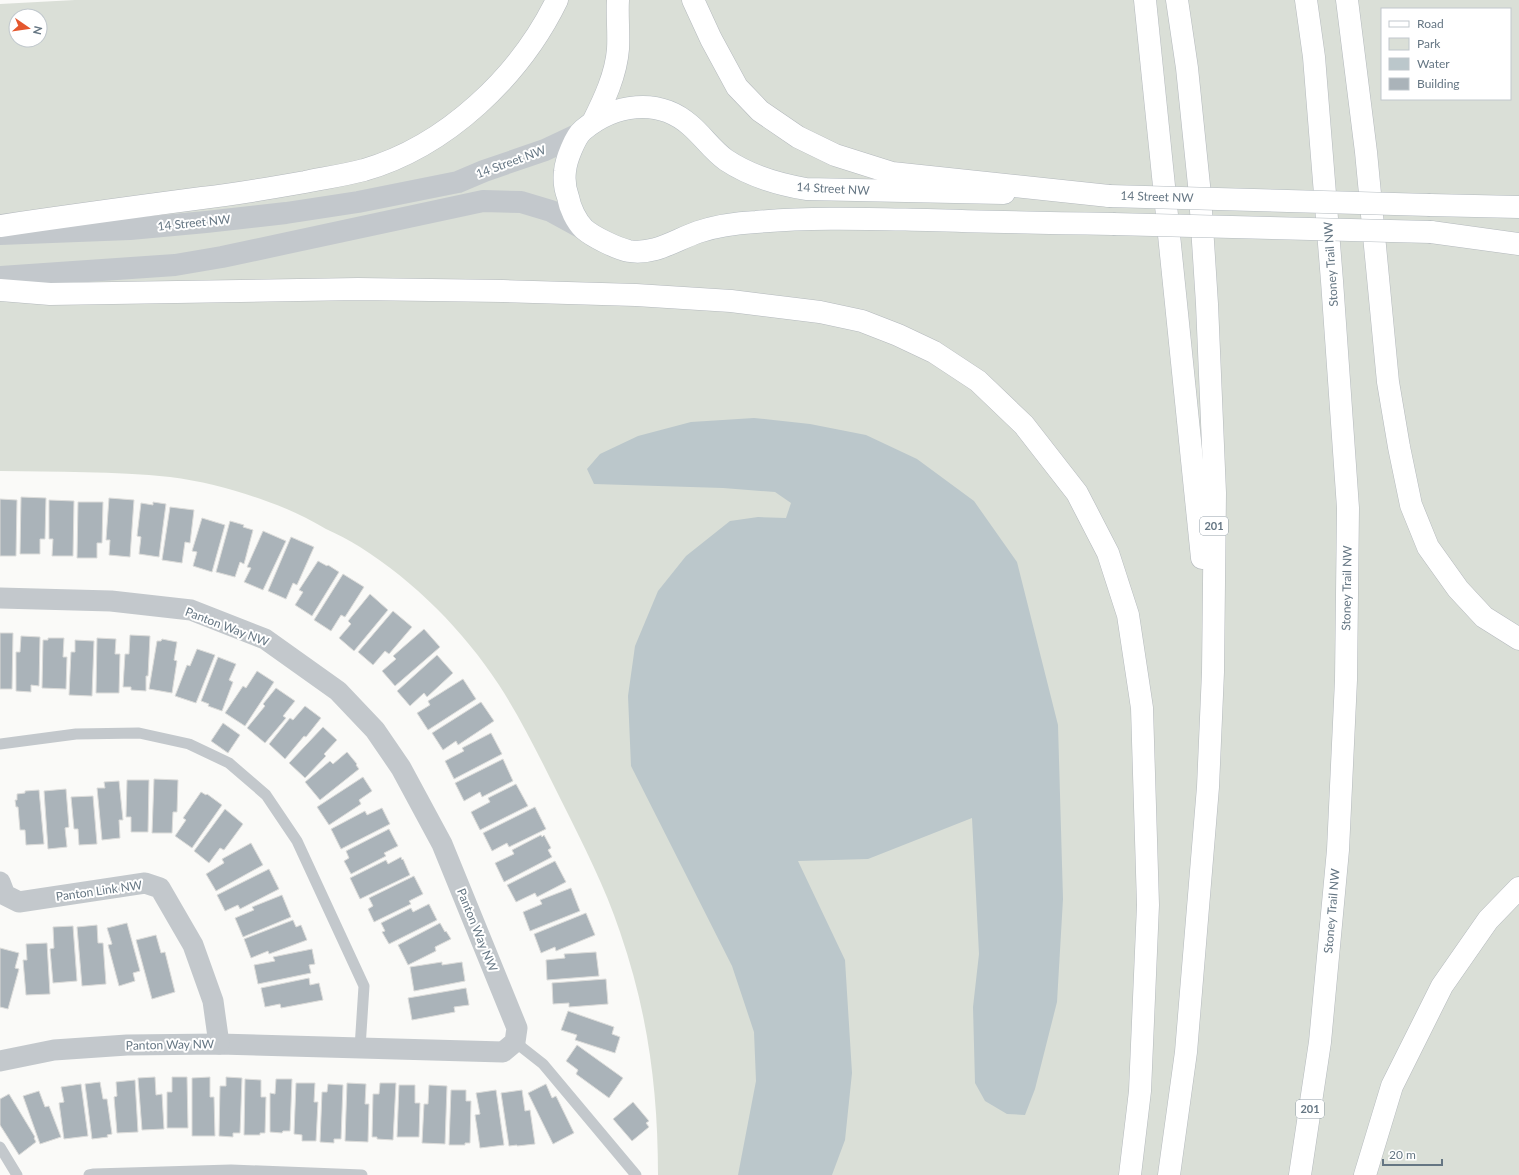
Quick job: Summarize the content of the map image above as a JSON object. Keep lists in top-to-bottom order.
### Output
{
  "streets": {
    "main road": ["14 Street NW", "Stoney Trail NW", "201"],
    "street": ["Panton Way NW", "Panton Link NW"]
  },
  "crossings": [
    ["Panton Way NW", "Panton Link NW"]
  ],
  "legend": [
    "Road",
    "Park",
    "Water",
    "Building"
  ],
  "scale_bar": "20 m",
  "north": "right"
}
